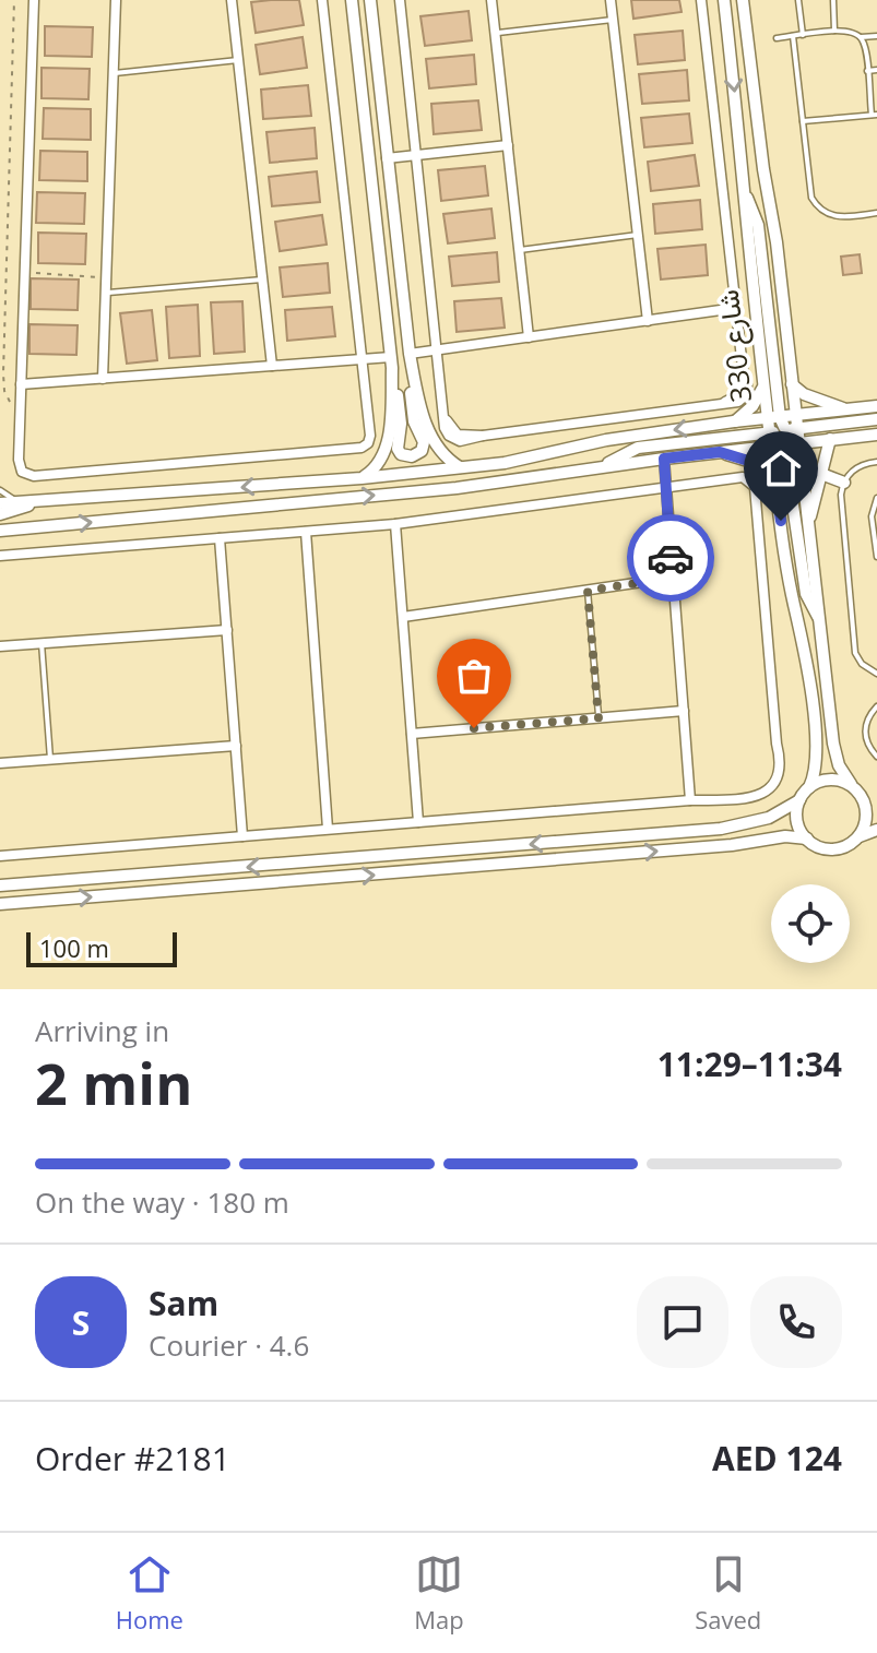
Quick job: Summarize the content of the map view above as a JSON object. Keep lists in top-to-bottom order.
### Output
{
  "streets": {
    "street": ["شارع 330"]
  },
  "scale_bar": "100 m",
  "page": {
    "scale": "100 m",
    "heading": ["2 min", "Arriving in", "11:29–11:34"],
    "panel": [
      "Sam",
      "Courier · 4.6",
      "Order #2181",
      "AED 124"
    ],
    "bar": "On the way · 180 m",
    "round": "S",
    "tabs": ["Home", "Map", "Saved"]
  }
}
